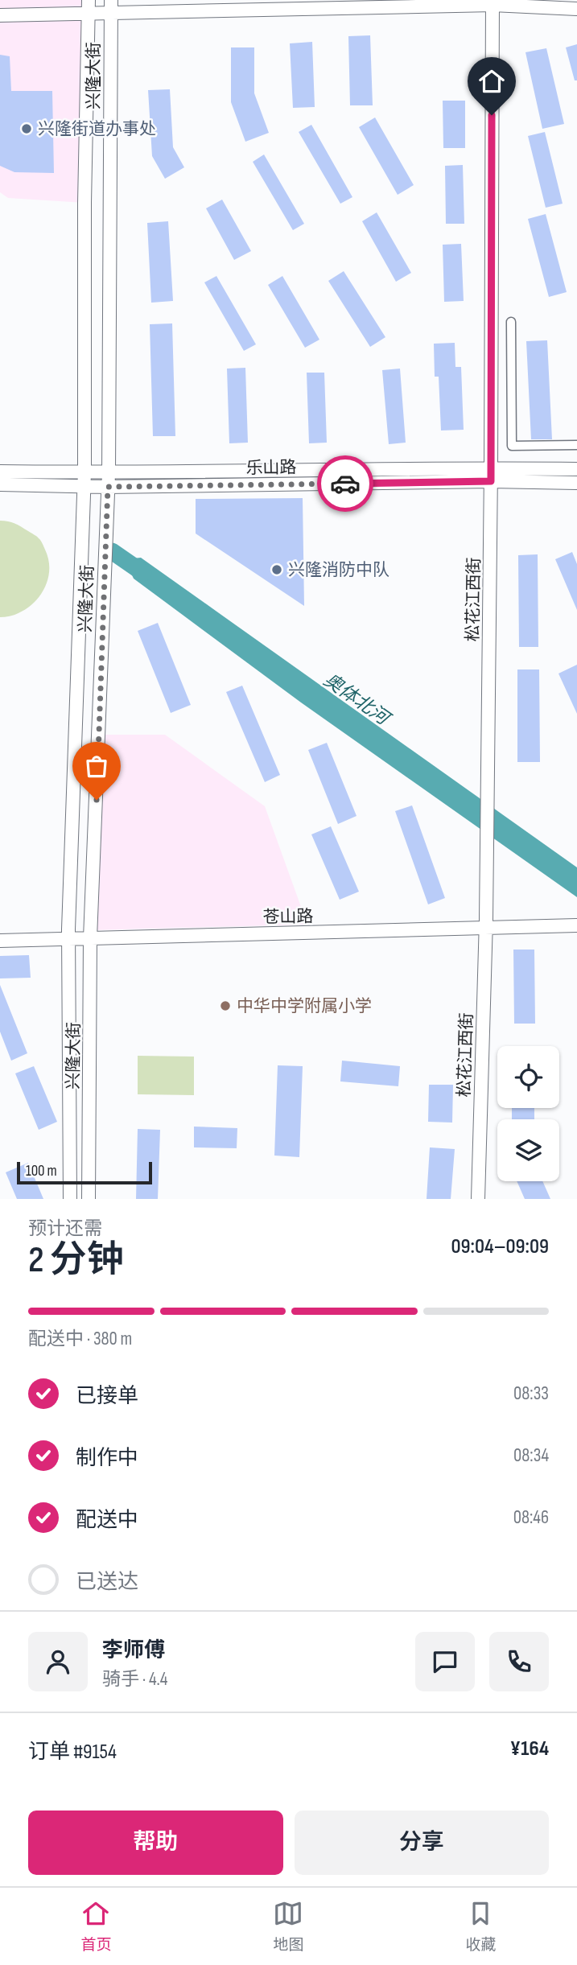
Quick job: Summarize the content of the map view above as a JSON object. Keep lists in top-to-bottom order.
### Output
{
  "streets": {
    "street": [
      "兴隆大街",
      "乐山路",
      "松花江西街",
      "苍山路"
    ]
  },
  "crossings": [
    ["兴隆大街", "乐山路"],
    ["兴隆大街", "苍山路"],
    ["乐山路", "松花江西街"],
    ["松花江西街", "苍山路"]
  ],
  "water": ["奥体北河"],
  "places": ["兴隆街道办事处", "兴隆消防中队", "中华中学附属小学"],
  "scale_bar": "100 m",
  "page": {
    "scale": "100 m",
    "heading": ["2 分钟", "预计还需", "09:04–09:09"],
    "panel": [
      "李师傅",
      "骑手 · 4.4",
      "订单 #9154",
      "¥164"
    ],
    "bar": "配送中 · 380 m",
    "list": [
      ["已接单", "08:33"],
      ["制作中", "08:34"],
      ["配送中", "08:46"],
      "已送达"
    ],
    "buttons": ["帮助", "分享"],
    "tabs": ["首页", "地图", "收藏"]
  }
}
